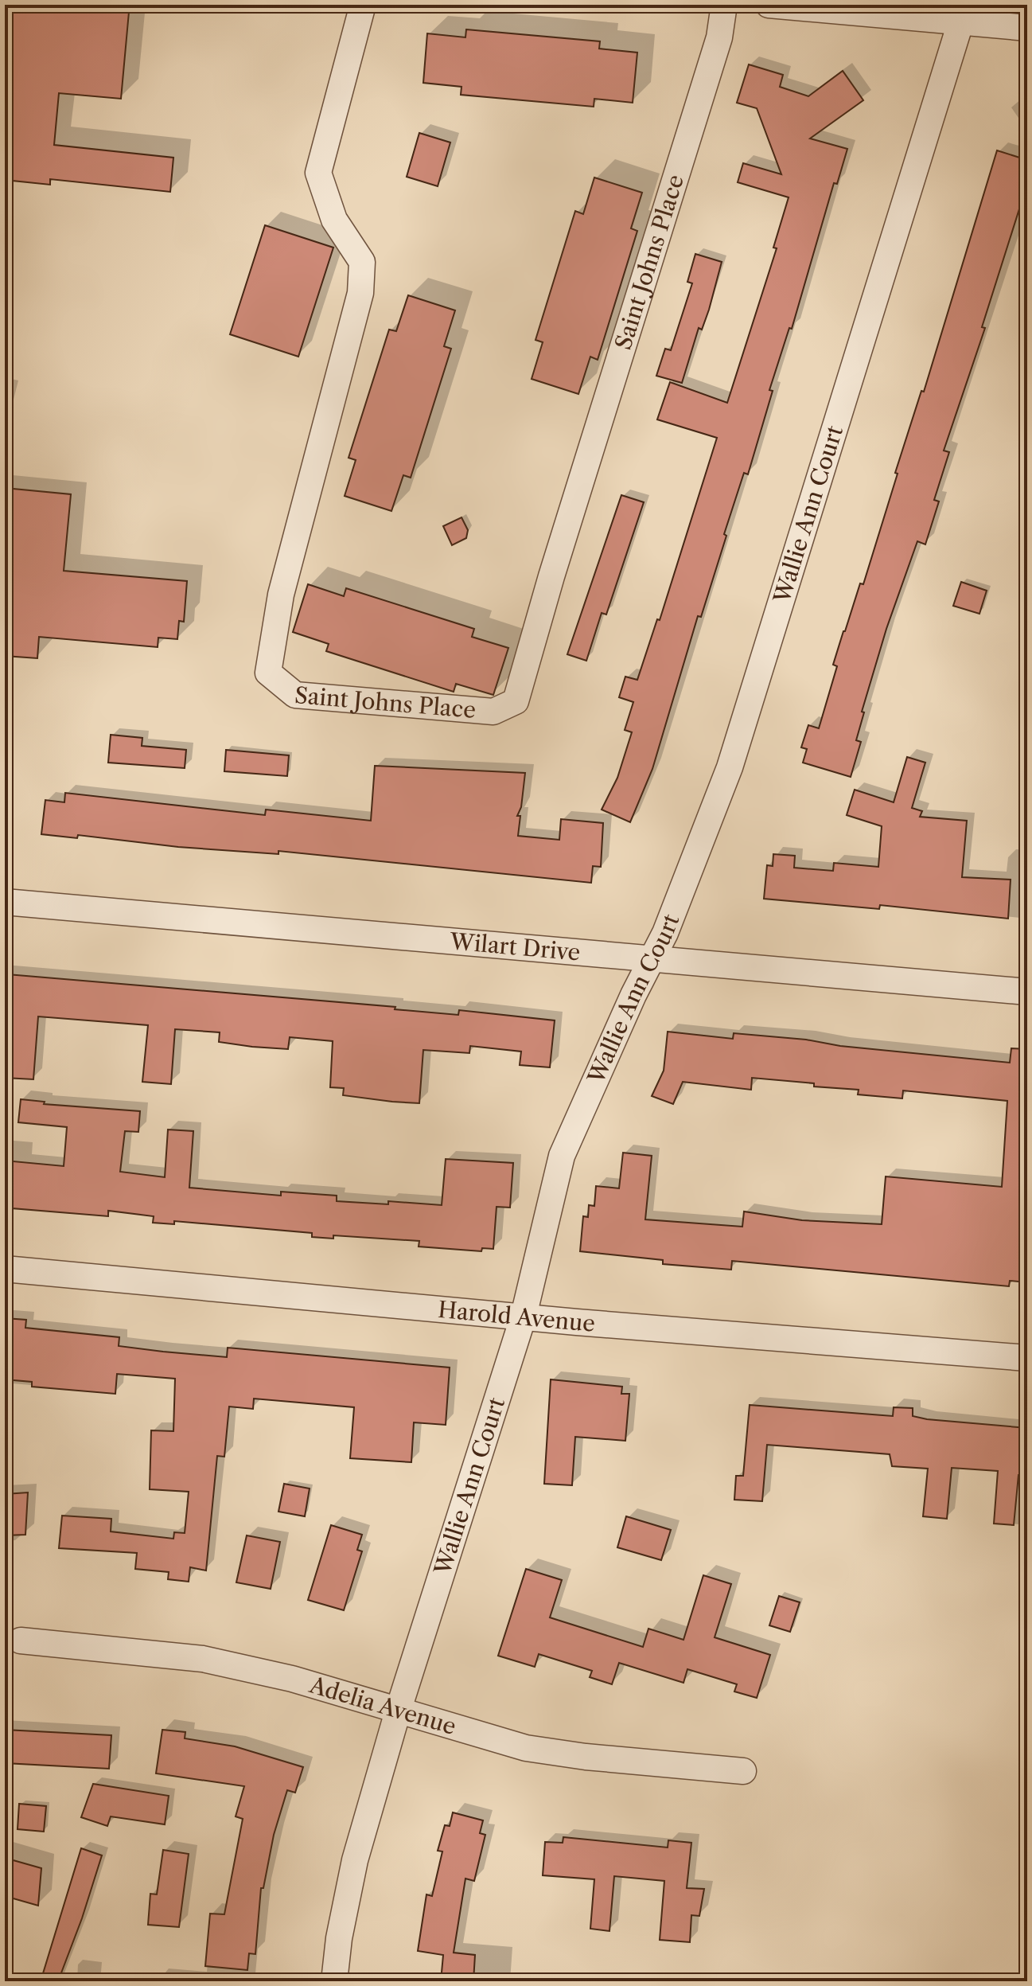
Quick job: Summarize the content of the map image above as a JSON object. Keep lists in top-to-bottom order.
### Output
{
  "streets": {
    "street": [
      "Saint Johns Place",
      "Wallie Ann Court",
      "Wilart Drive",
      "Harold Avenue",
      "Adelia Avenue"
    ]
  },
  "crossings": [
    ["Wallie Ann Court", "Wilart Drive"],
    ["Wallie Ann Court", "Harold Avenue"],
    ["Wallie Ann Court", "Adelia Avenue"]
  ]
}
